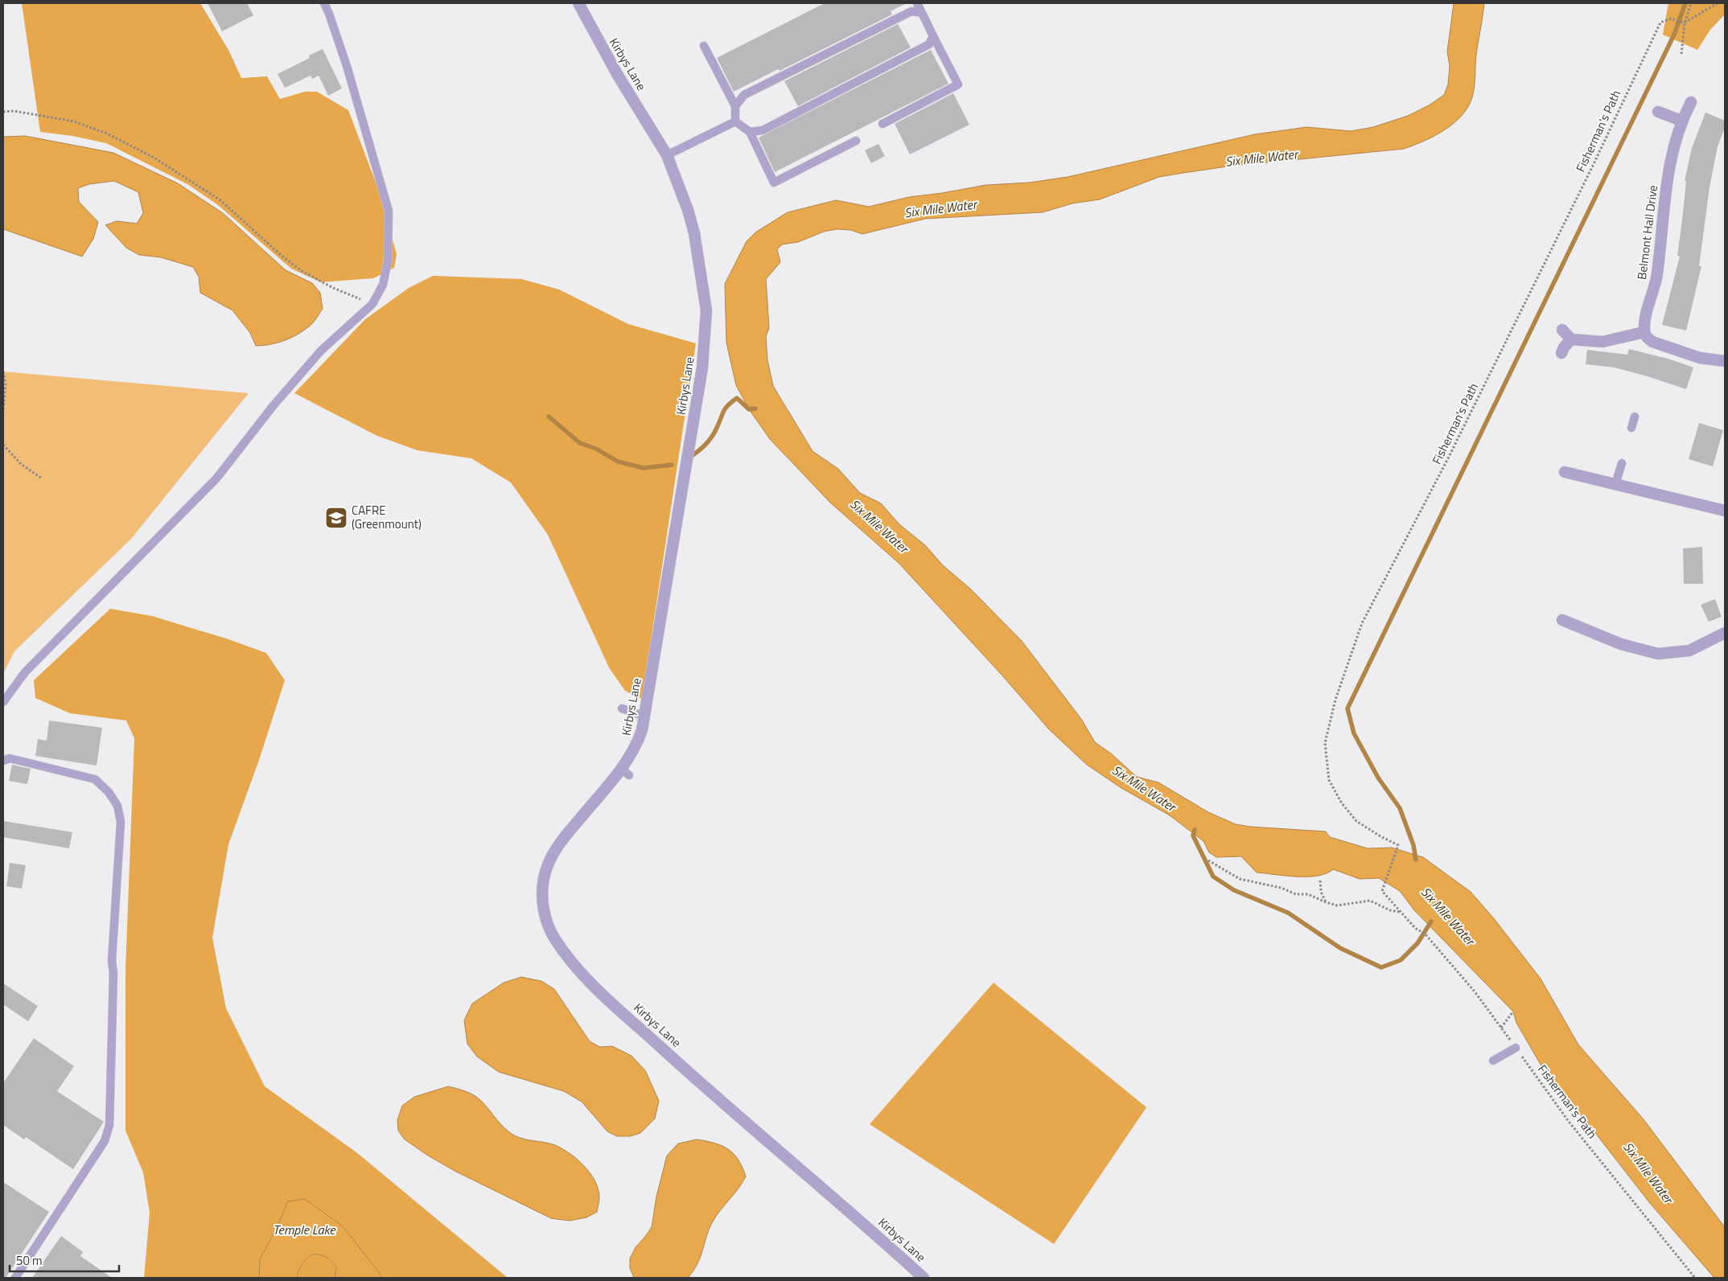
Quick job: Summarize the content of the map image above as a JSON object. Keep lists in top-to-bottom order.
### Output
{
  "streets": {
    "street": ["Kirbys Lane", "Belmont Hall Drive"],
    "path": ["Fisherman's Path"]
  },
  "water": ["Six Mile Water", "Temple Lake"],
  "places": {
    "school or university": ["CAFRE (Greenmount)"]
  },
  "scale_bar": "50 m"
}
